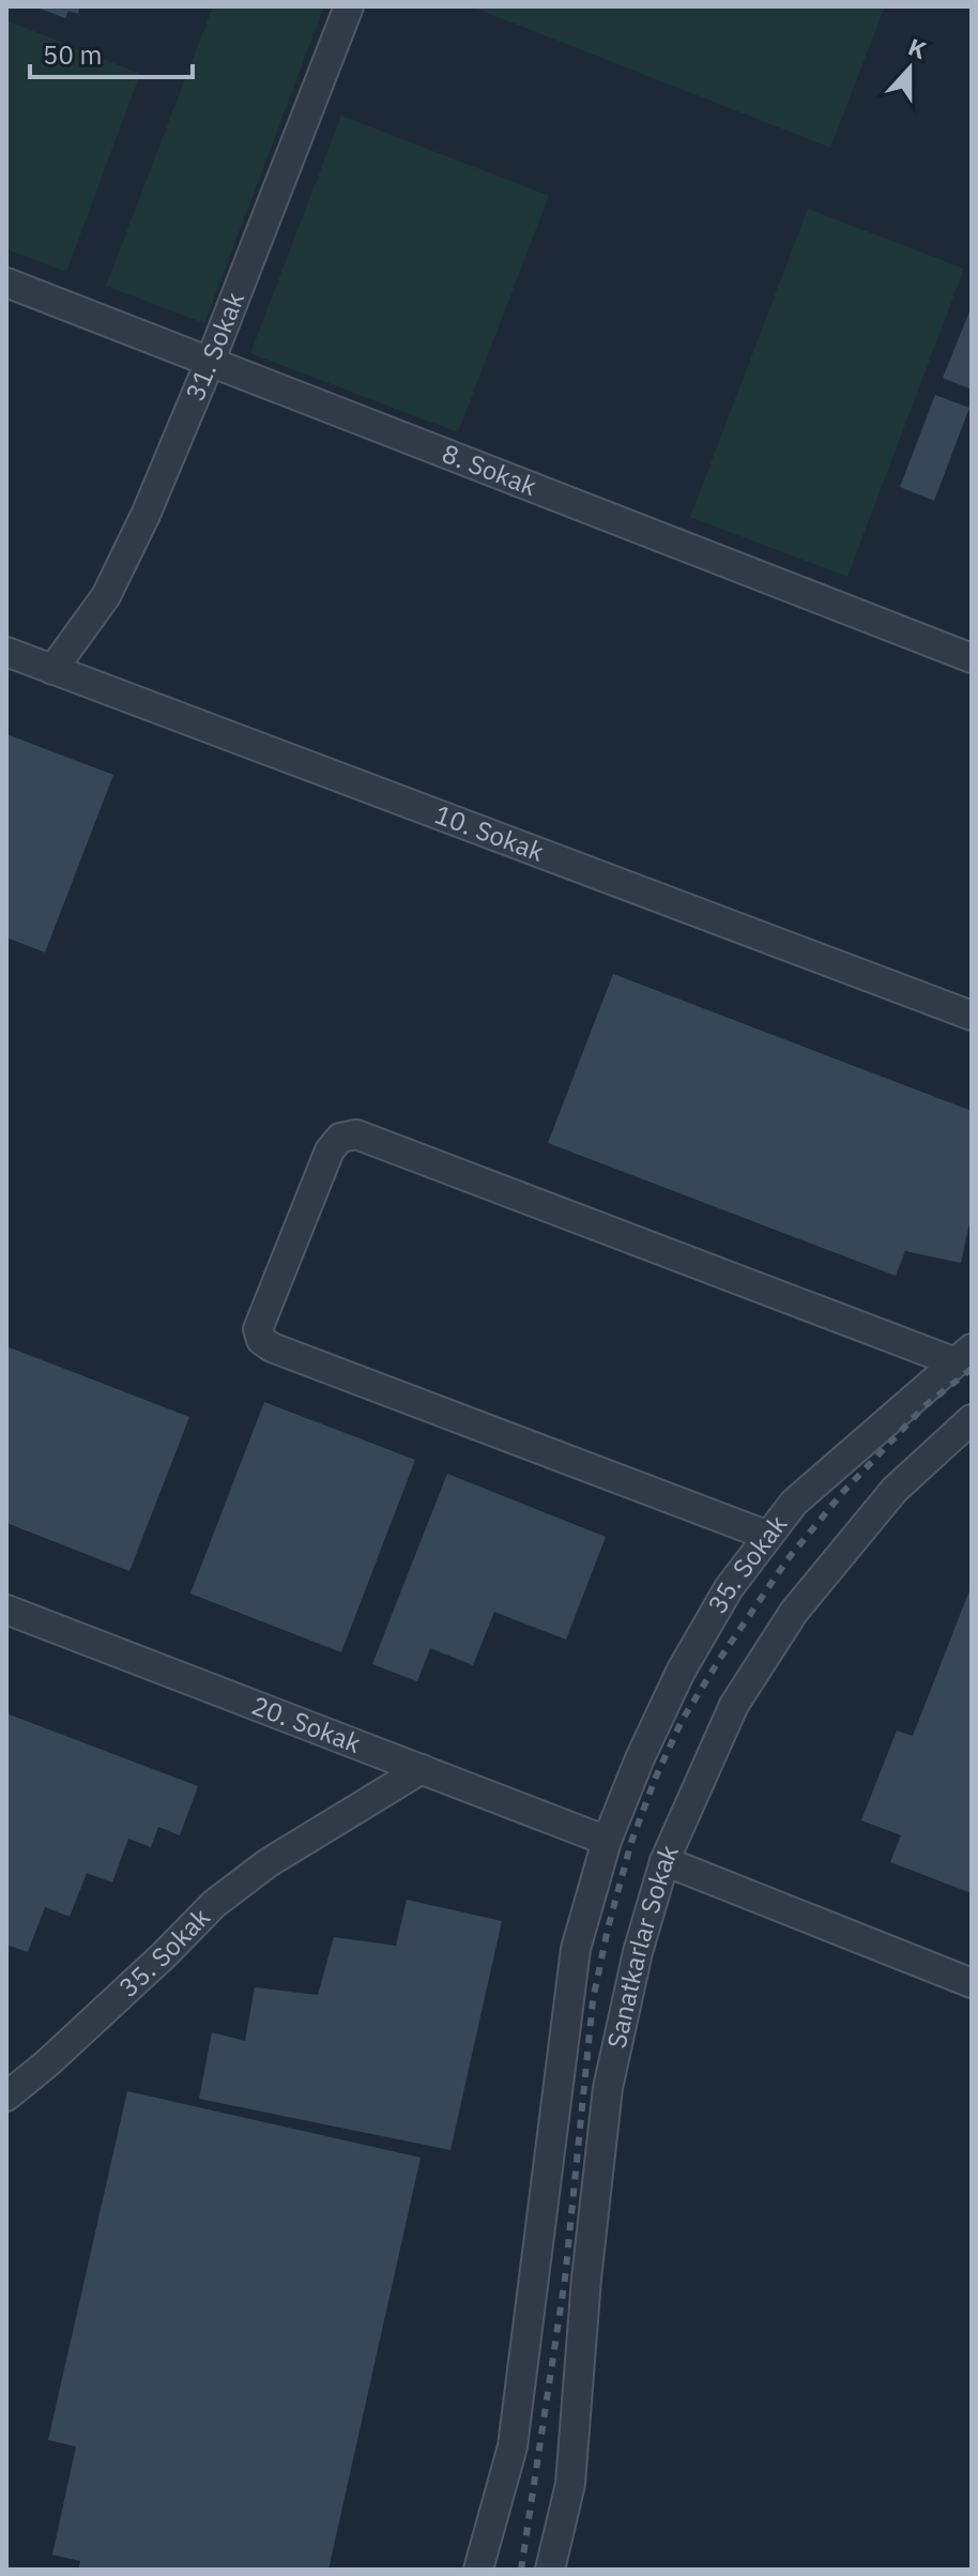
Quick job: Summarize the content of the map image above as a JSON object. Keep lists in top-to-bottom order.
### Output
{
  "streets": {
    "street": [
      "31. Sokak",
      "8. Sokak",
      "10. Sokak",
      "35. Sokak",
      "20. Sokak",
      "Sanatkarlar Sokak"
    ]
  },
  "crossings": [
    ["31. Sokak", "8. Sokak"],
    ["31. Sokak", "10. Sokak"],
    ["35. Sokak", "20. Sokak"]
  ],
  "scale_bar": "50 m",
  "north": "top"
}
